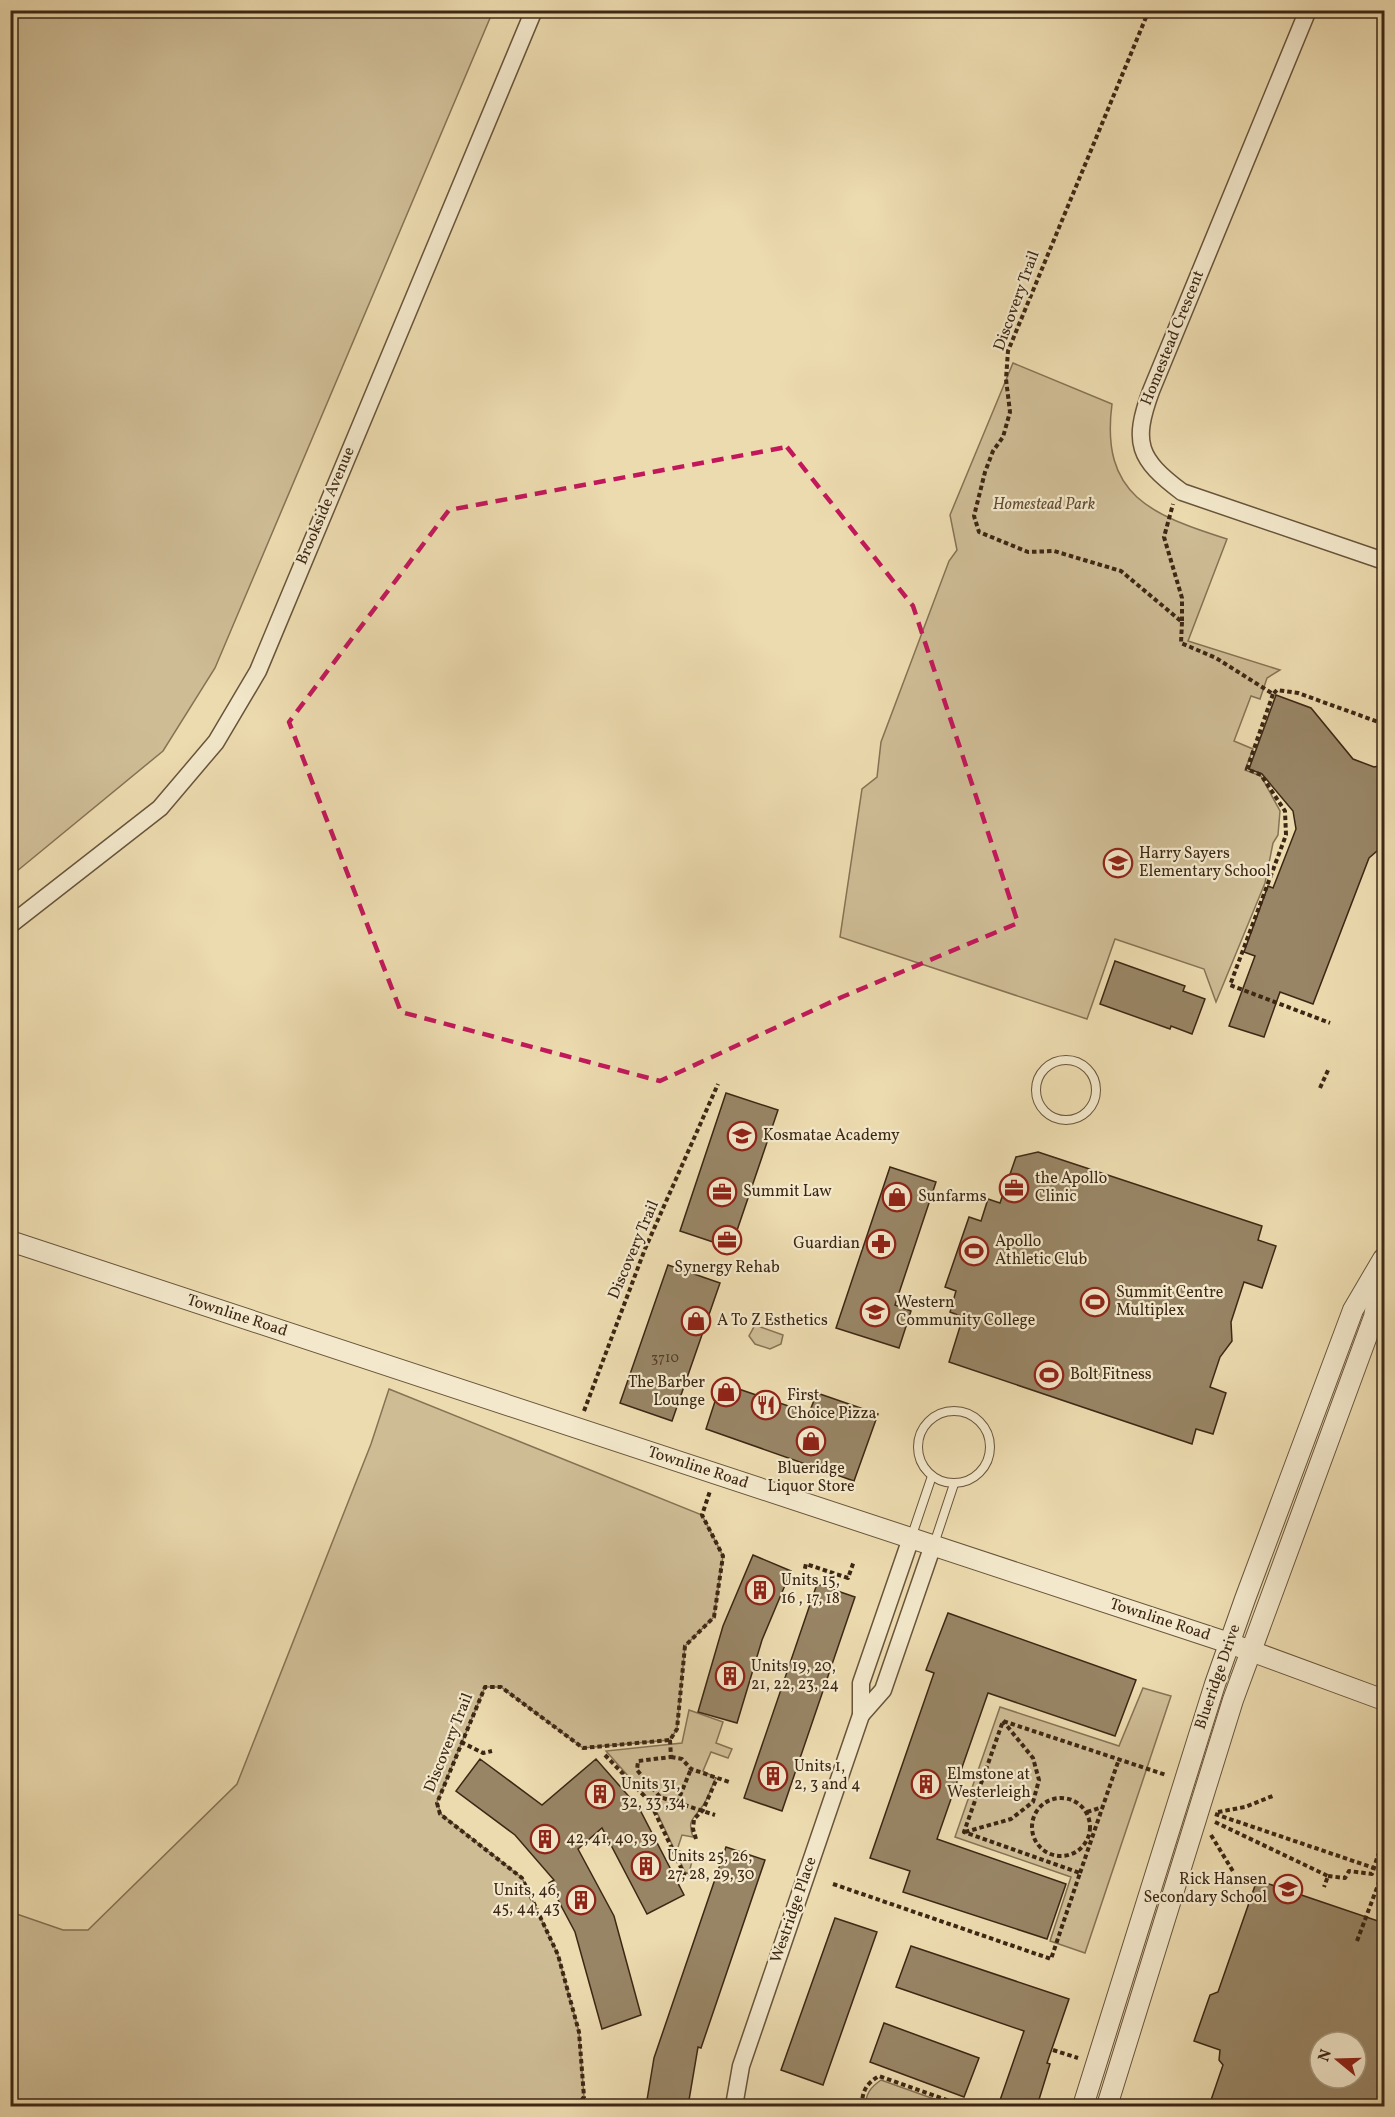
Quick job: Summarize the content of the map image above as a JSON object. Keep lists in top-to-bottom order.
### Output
{
  "streets": {
    "street": [
      "Homestead Crescent",
      "Brookside Avenue",
      "Townline Road",
      "Blueridge Drive",
      "Westridge Place"
    ],
    "path": ["Discovery Trail"]
  },
  "crossings": [
    ["Discovery Trail", "Townline Road"],
    ["Townline Road", "Blueridge Drive"],
    ["Townline Road", "Westridge Place"]
  ],
  "parks": ["Homestead Park"],
  "places": {
    "school or university": [
      "Harry Sayers Elementary School",
      "Kosmatae Academy",
      "Western Community College",
      "Rick Hansen Secondary School"
    ],
    "office": ["the Apollo Clinic", "Summit Law", "Synergy Rehab"],
    "shop": [
      "Sunfarms",
      "A To Z Esthetics",
      "The Barber Lounge",
      "Blueridge Liquor Store"
    ],
    "pharmacy": ["Guardian"],
    "sports": ["Apollo Athletic Club", "Summit Centre Multiplex", "Bolt Fitness"],
    "restaurant": ["First Choice Pizza"],
    "building": [
      "Units 15, 16 , 17, 18",
      "Units 19, 20, 21, 22, 23, 24",
      "Units 1, 2, 3 and 4",
      "Elmstone at Westerleigh",
      "Units 31, 32, 33 ,34",
      "42, 41, 40, 39",
      "Units 25, 26, 27, 28, 29, 30",
      "Units, 46, 45, 44, 43"
    ]
  },
  "house_numbers": ["3710"],
  "north": "left"
}
